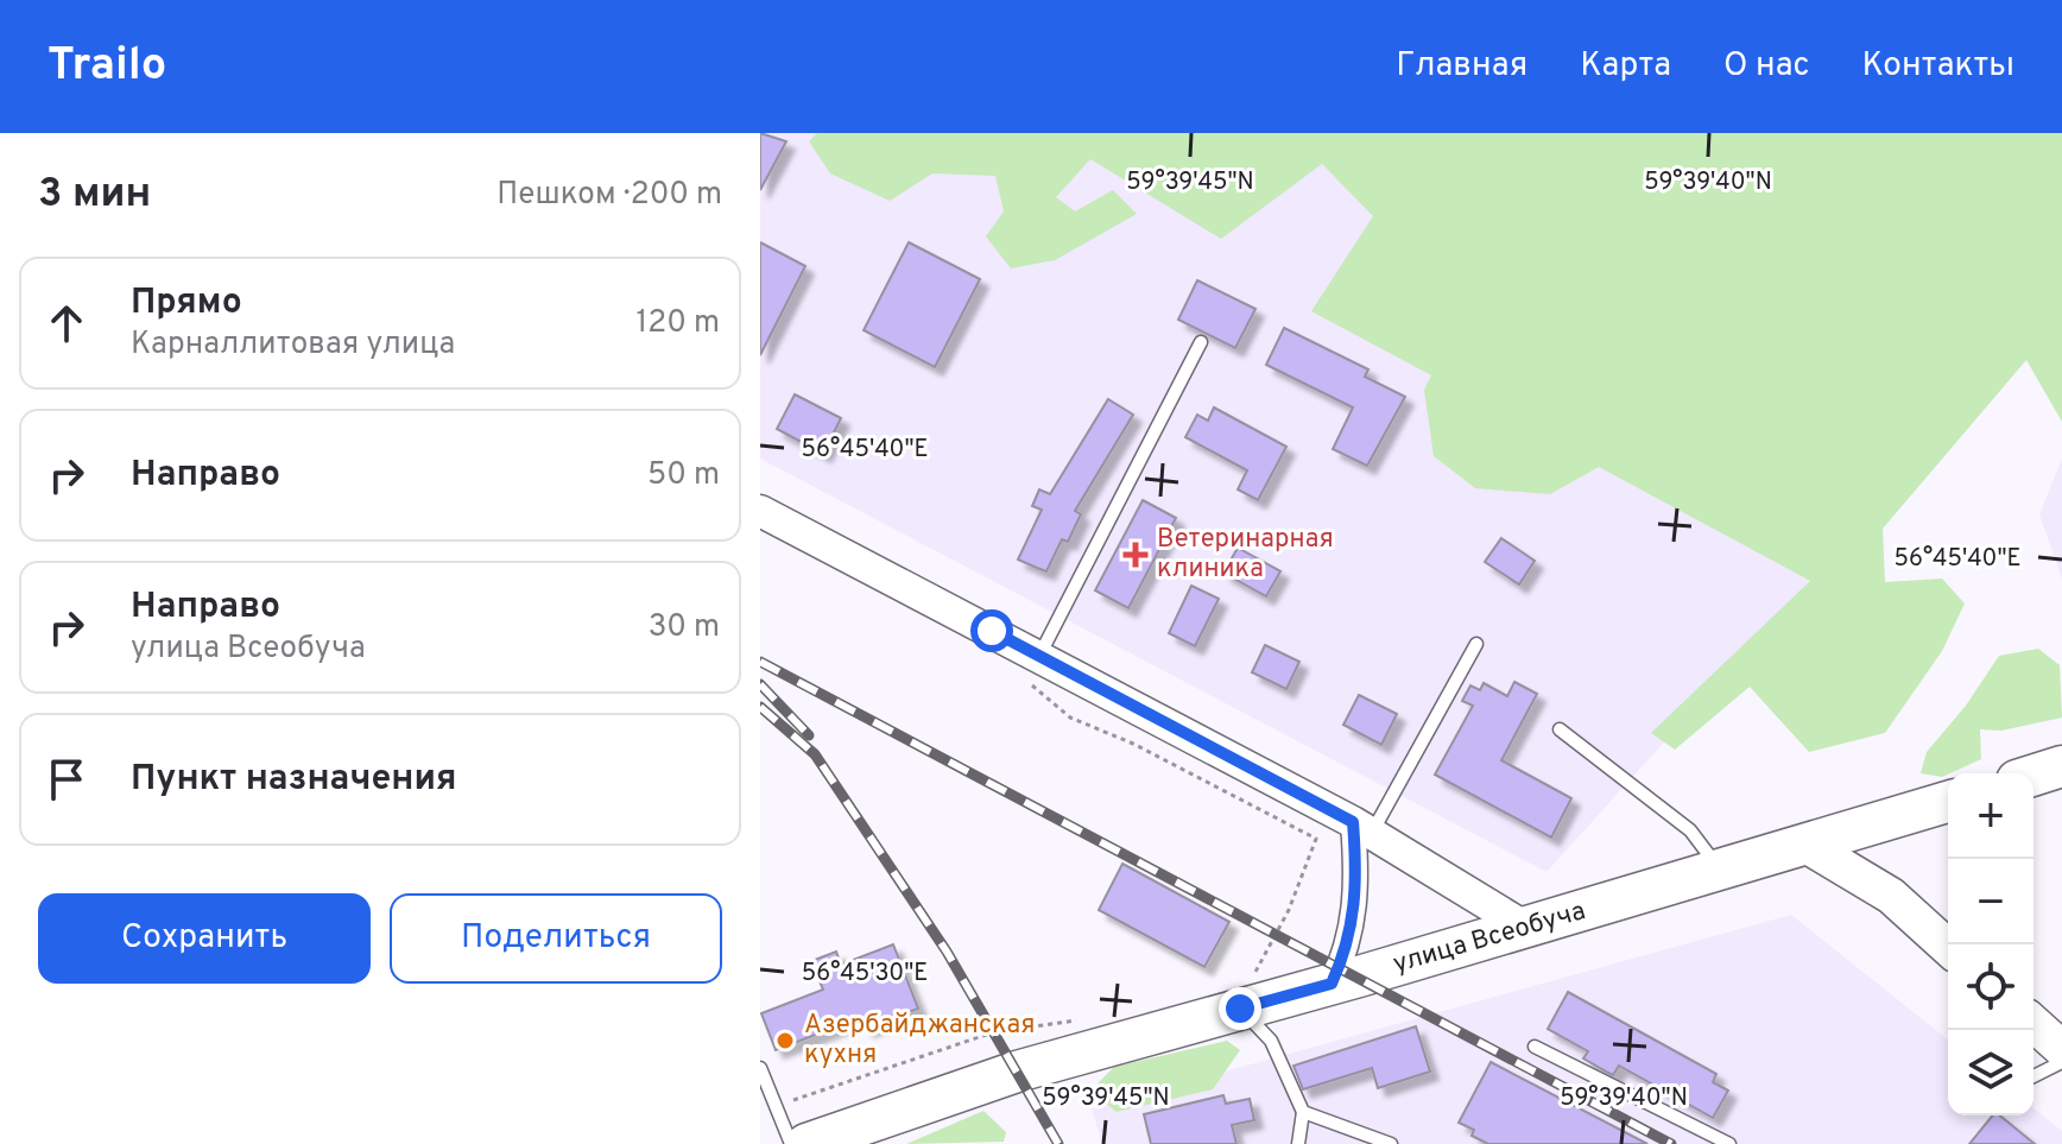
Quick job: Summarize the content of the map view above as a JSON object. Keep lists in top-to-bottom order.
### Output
{
  "streets": {
    "main road": ["улица Всеобуча"]
  },
  "places": {
    "health": ["Ветеринарная клиника"],
    "other": ["Азербайджанская кухня"]
  },
  "page": {
    "header": "Trailo",
    "nav": [
      "Главная",
      "Карта",
      "О нас",
      "Контакты"
    ],
    "heading": ["3 мин", "Пешком · 200 m"],
    "list": [
      ["Прямо", "Карналлитовая улица", "120 m"],
      ["Направо", "50 m"],
      ["Направо", "улица Всеобуча", "30 m"],
      "Пункт назначения"
    ],
    "map_buttons": ["+", "−"],
    "buttons": ["Сохранить", "Поделиться"]
  },
  "coordinates": [
    "59°39'45\"N",
    "59°39'40\"N",
    "56°45'40\"E",
    "56°45'30\"E"
  ]
}
